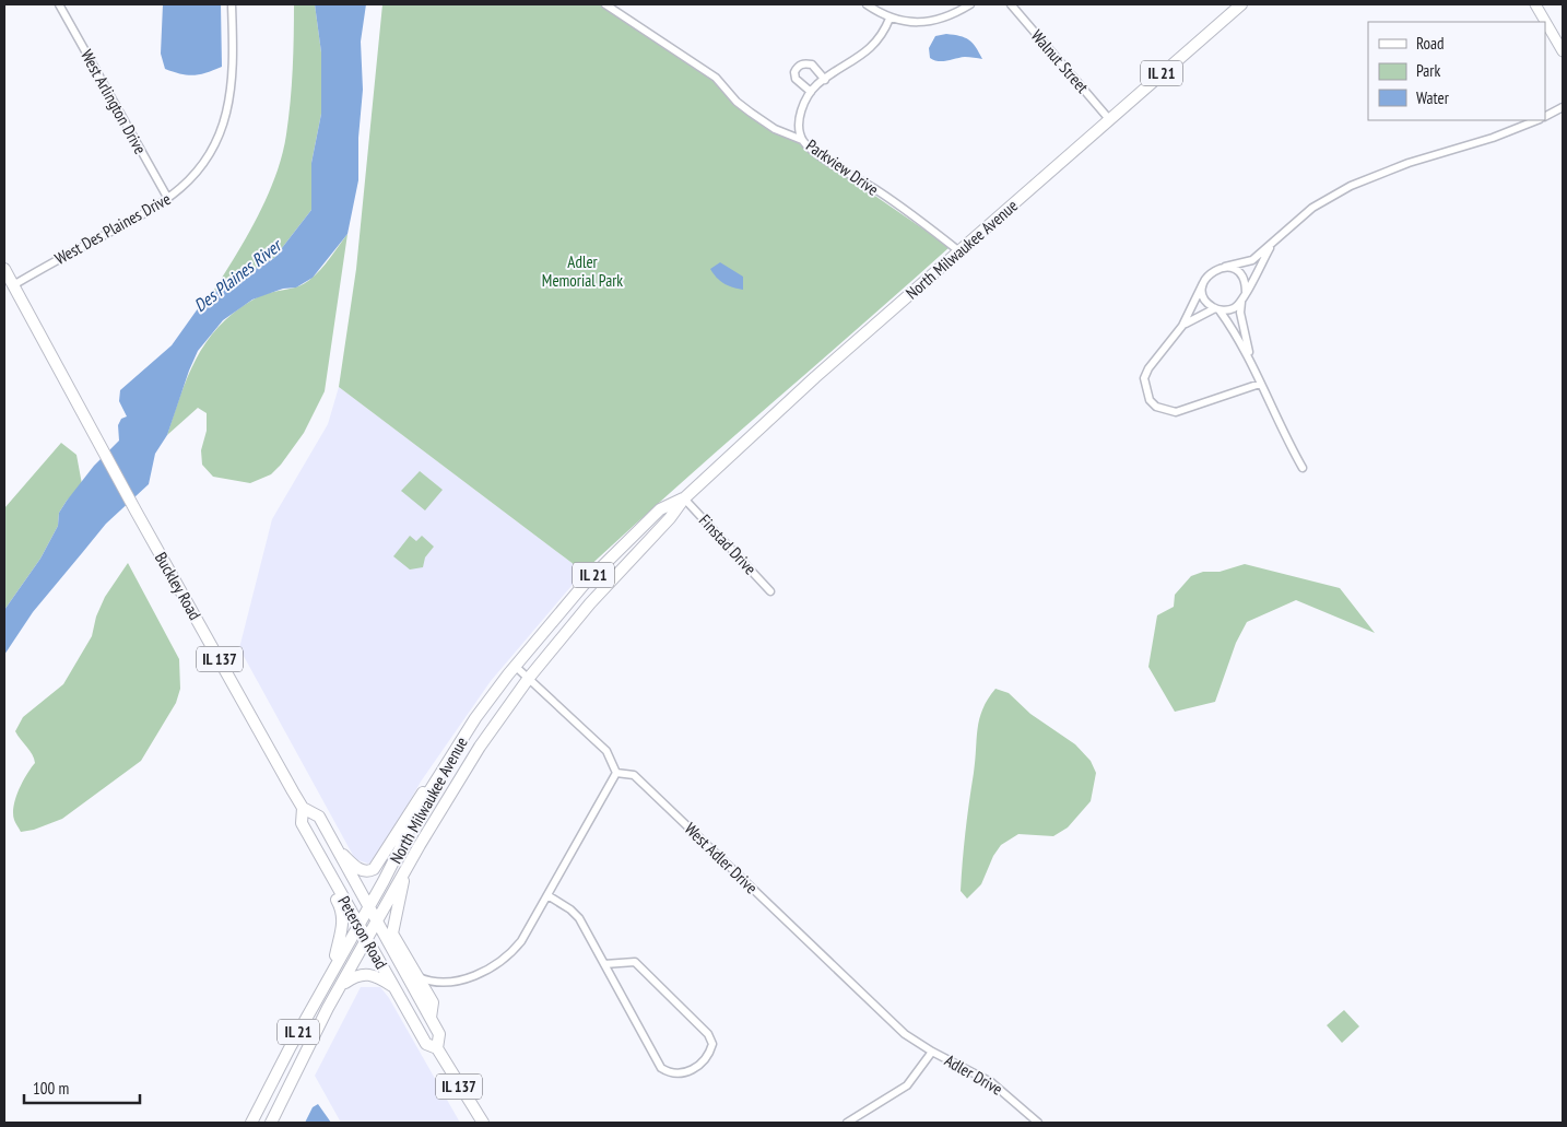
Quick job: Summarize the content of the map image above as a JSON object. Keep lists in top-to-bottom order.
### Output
{
  "streets": {
    "main road": [
      "IL 21",
      "North Milwaukee Avenue",
      "Buckley Road",
      "IL 137",
      "Peterson Road"
    ],
    "street": [
      "Walnut Street",
      "West Arlington Drive",
      "Parkview Drive",
      "West Des Plaines Drive",
      "Finstad Drive",
      "West Adler Drive",
      "Adler Drive"
    ]
  },
  "crossings": [
    ["Walnut Street", "North Milwaukee Avenue"],
    ["West Arlington Drive", "West Des Plaines Drive"],
    ["Parkview Drive", "North Milwaukee Avenue"],
    ["West Des Plaines Drive", "Buckley Road"],
    ["North Milwaukee Avenue", "Finstad Drive"],
    ["North Milwaukee Avenue", "Buckley Road"],
    ["North Milwaukee Avenue", "Peterson Road"],
    ["Buckley Road", "Peterson Road"],
    ["West Adler Drive", "Adler Drive"]
  ],
  "water": ["Des Plaines River"],
  "parks": ["Adler Memorial Park"],
  "legend": ["Road", "Park", "Water"],
  "scale_bar": "100 m"
}
